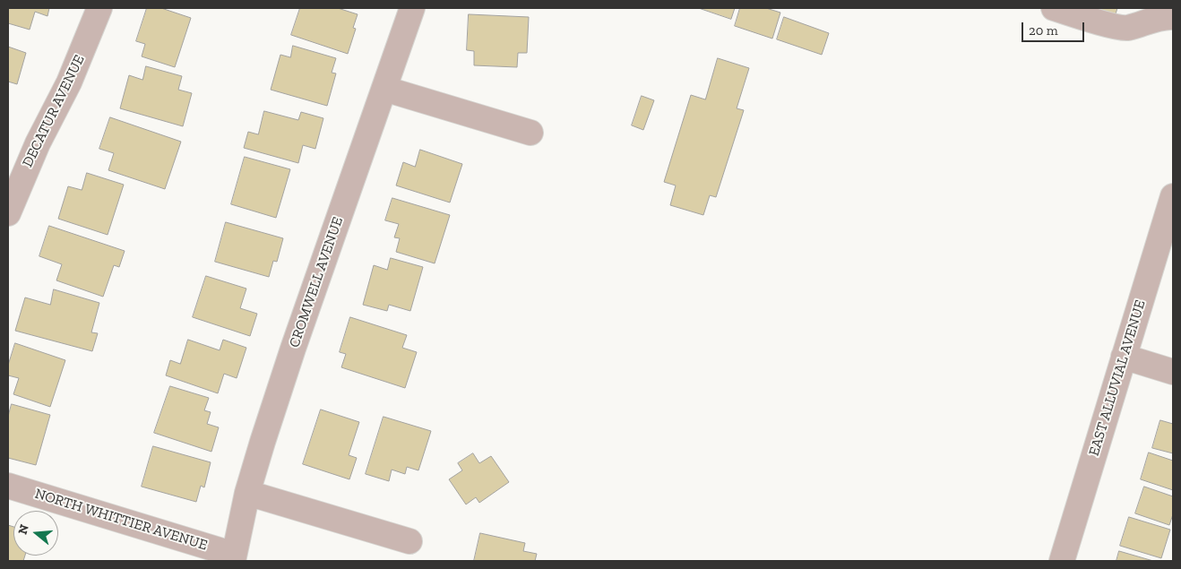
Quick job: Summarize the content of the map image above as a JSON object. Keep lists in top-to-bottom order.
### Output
{
  "streets": {
    "street": [
      "DECATUR AVENUE",
      "CROMWELL AVENUE",
      "EAST ALLUVIAL AVENUE",
      "NORTH WHITTIER AVENUE"
    ]
  },
  "crossings": [
    ["CROMWELL AVENUE", "NORTH WHITTIER AVENUE"]
  ],
  "scale_bar": "20 m",
  "north": "left"
}
